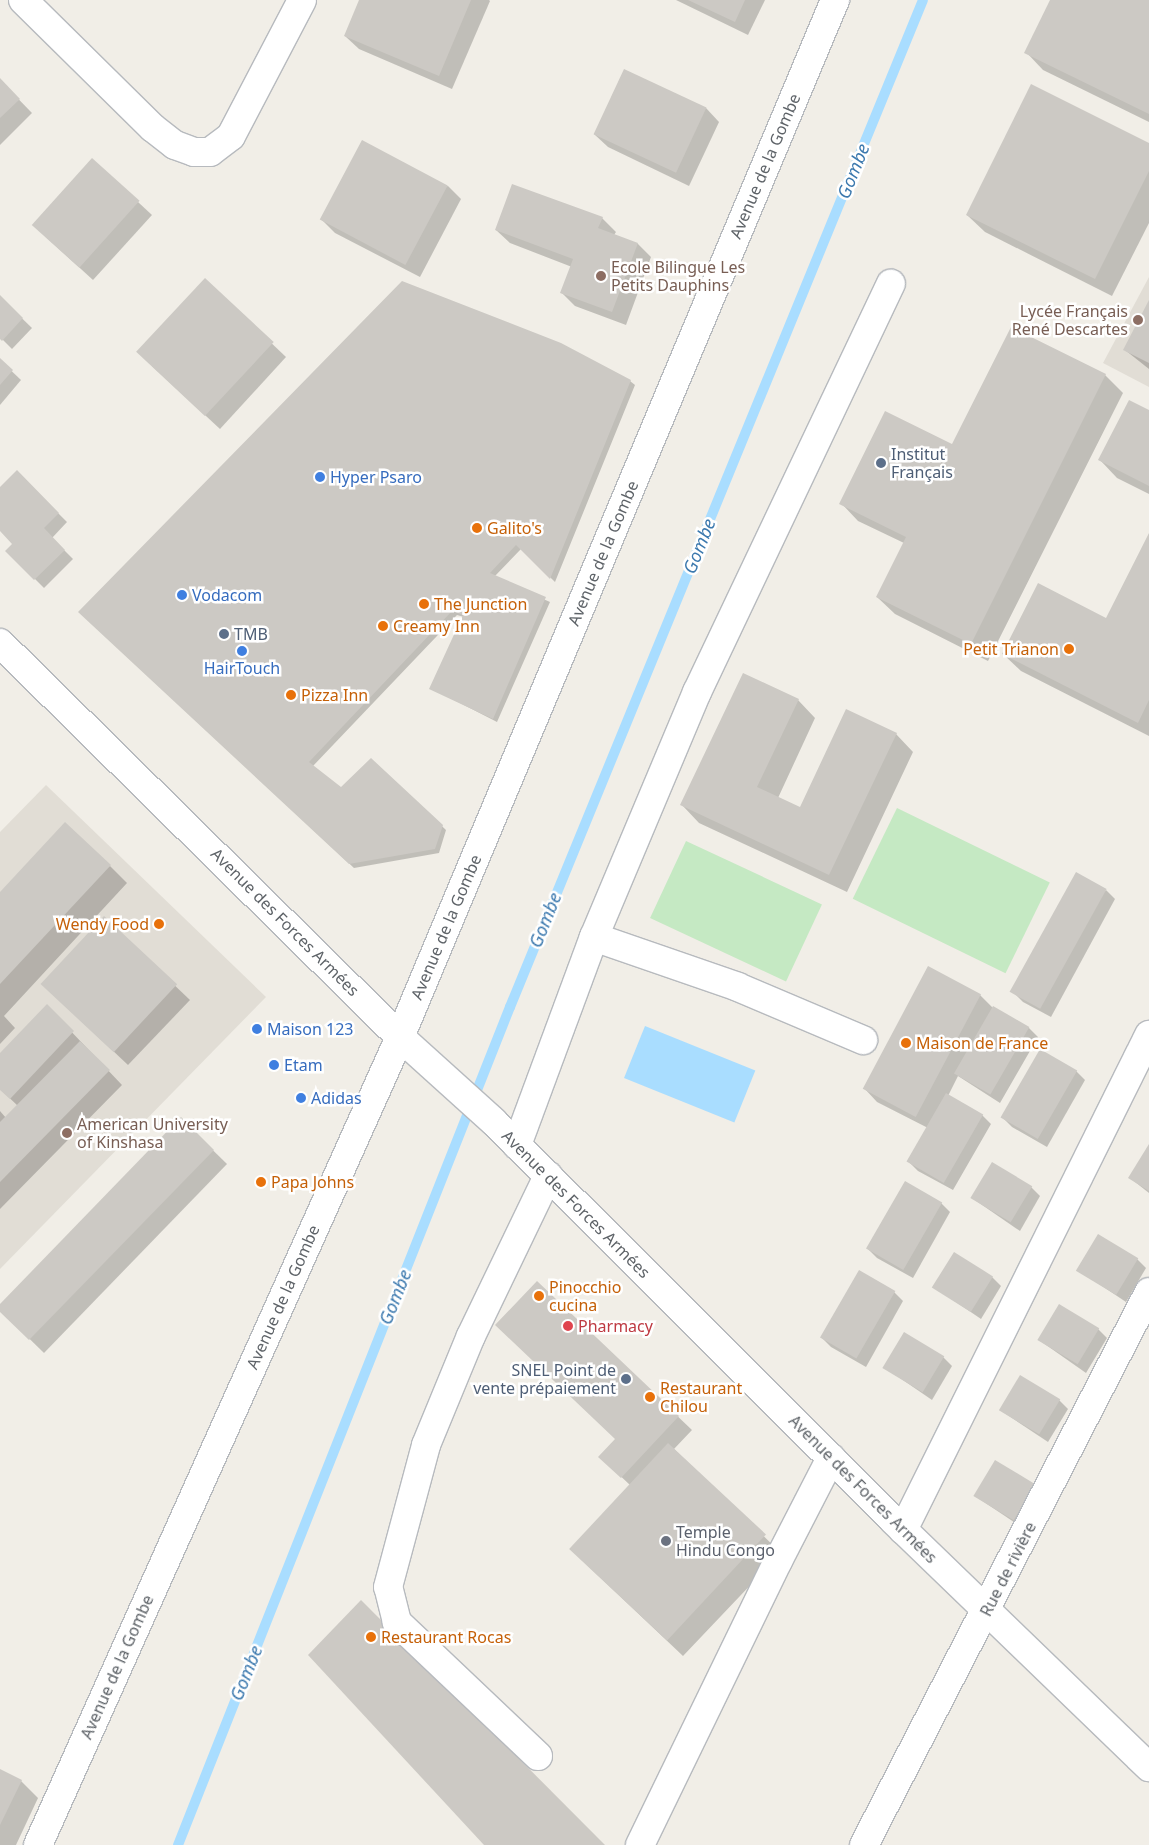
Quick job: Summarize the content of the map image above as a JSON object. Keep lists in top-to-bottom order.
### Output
{
  "streets": {
    "street": ["Avenue de la Gombe", "Avenue des Forces Armées", "Rue de rivière"]
  },
  "crossings": [
    ["Avenue de la Gombe", "Avenue des Forces Armées"],
    ["Avenue des Forces Armées", "Rue de rivière"]
  ],
  "water": ["Gombe"],
  "places": [
    "Ecole Bilingue Les Petits Dauphins",
    "Lycée Français René Descartes",
    "Institut Français",
    "Hyper Psaro",
    "Galito's",
    "Vodacom",
    "The Junction",
    "Creamy Inn",
    "TMB",
    "Petit Trianon",
    "HairTouch",
    "Pizza Inn",
    "Wendy Food",
    "Maison 123",
    "Maison de France",
    "Etam",
    "Adidas",
    "American University of Kinshasa",
    "Papa Johns",
    "Pinocchio cucina",
    "Pharmacy",
    "SNEL Point de vente prépaiement",
    "Restaurant Chilou",
    "Temple Hindu Congo",
    "Restaurant Rocas"
  ]
}
